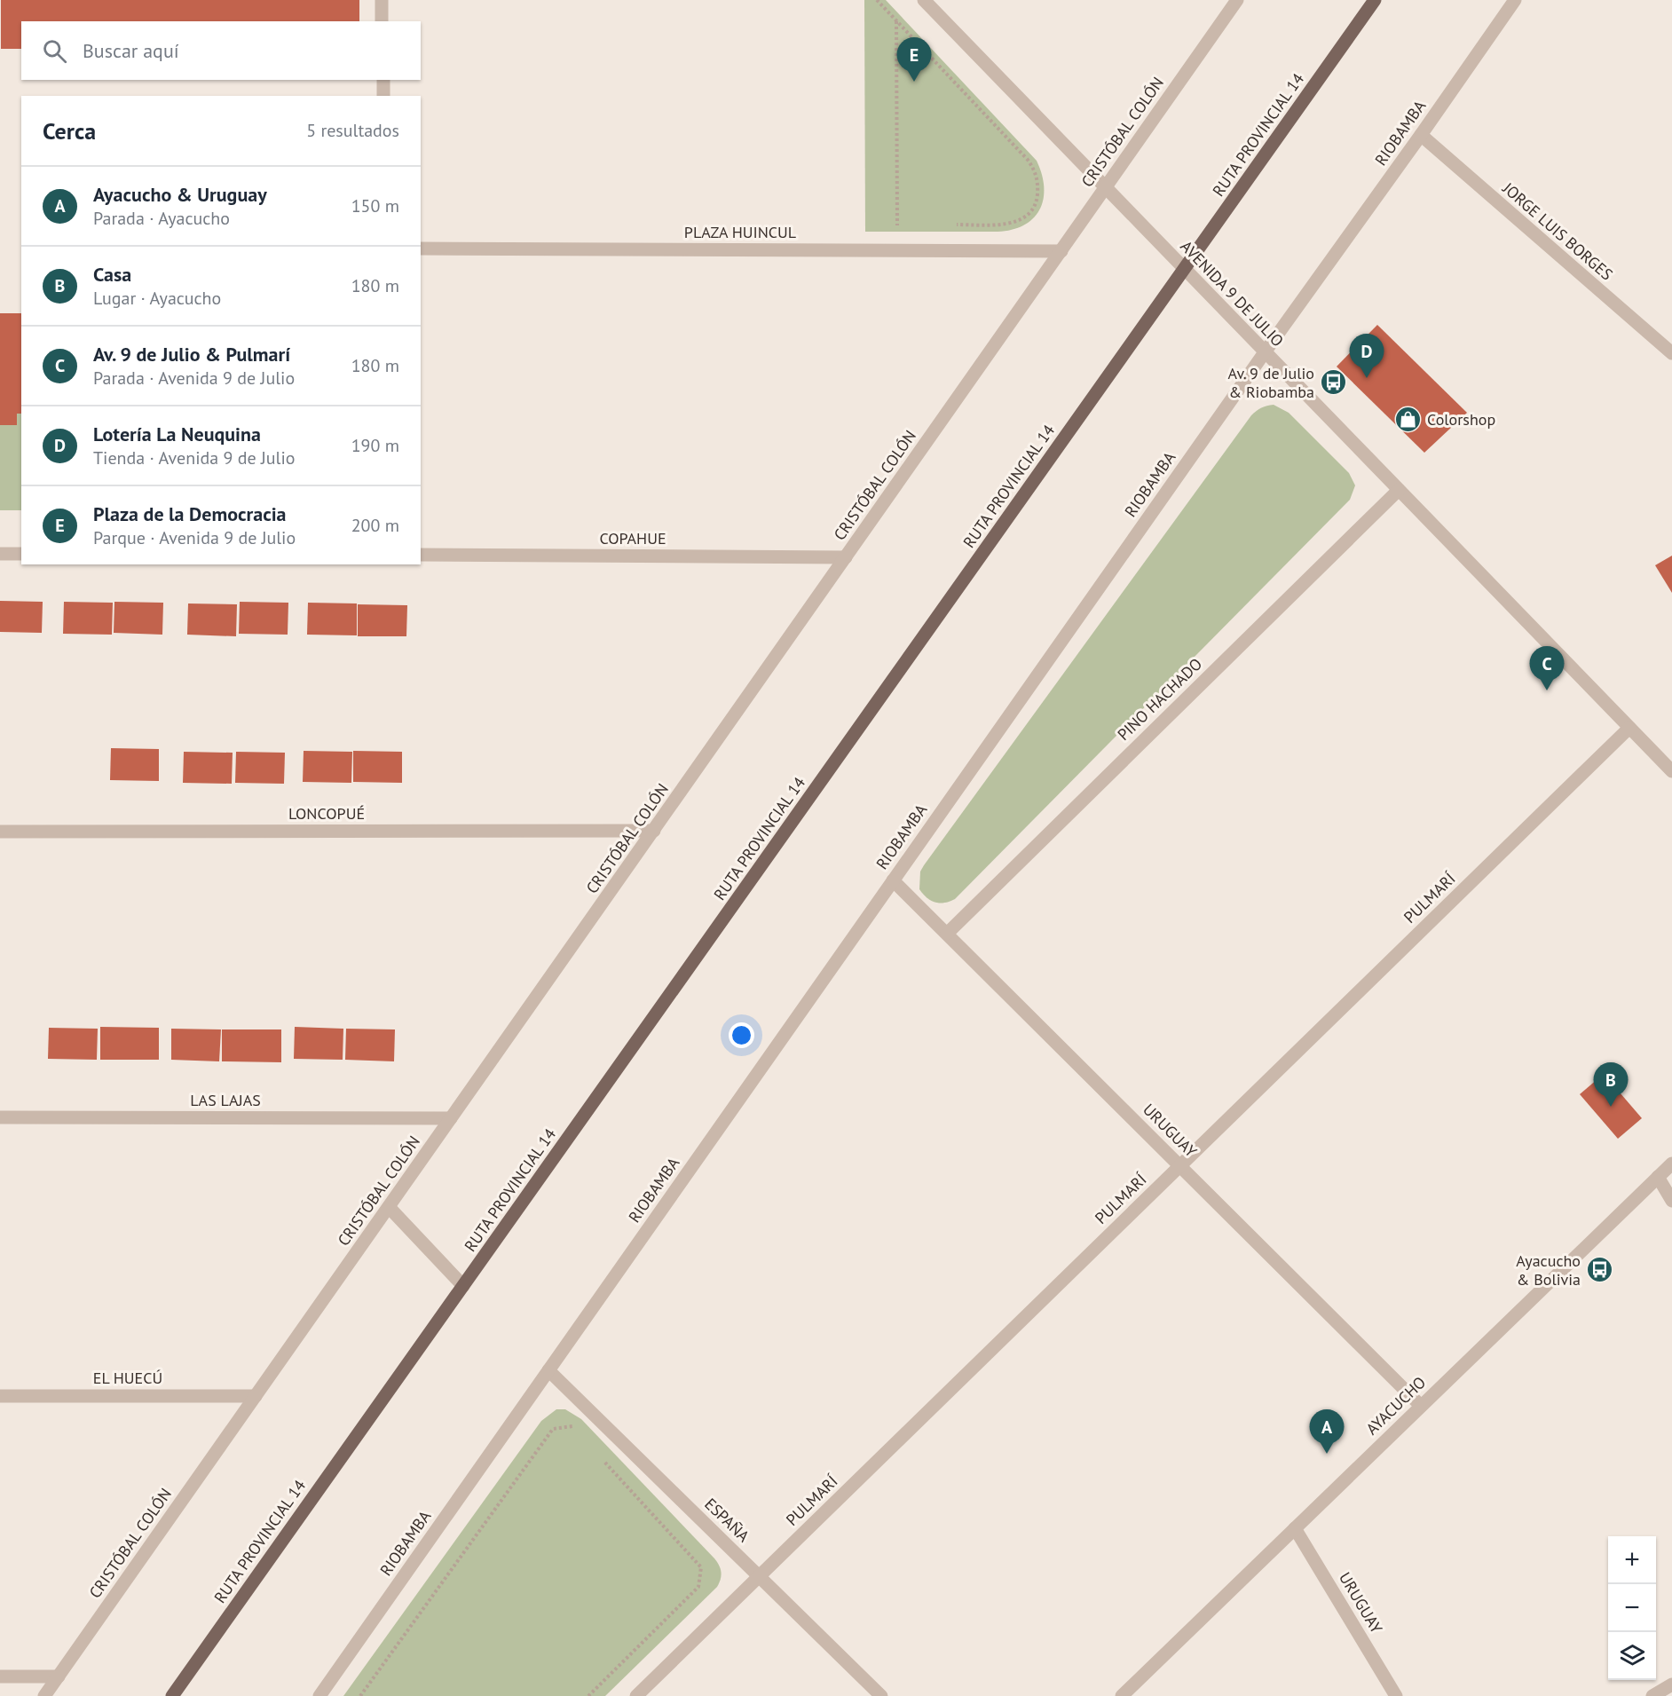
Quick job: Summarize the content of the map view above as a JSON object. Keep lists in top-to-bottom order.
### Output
{
  "streets": {
    "main road": ["RUTA PROVINCIAL 14"],
    "street": [
      "CRISTÓBAL COLÓN",
      "RIOBAMBA",
      "JORGE LUIS BORGES",
      "PLAZA HUINCUL",
      "AVENIDA 9 DE JULIO",
      "COPAHUE",
      "PINO HACHADO",
      "LONCOPUÉ",
      "PULMARÍ",
      "LAS LAJAS",
      "URUGUAY",
      "EL HUECÚ",
      "AYACUCHO",
      "ESPAÑA"
    ]
  },
  "crossings": [
    ["CRISTÓBAL COLÓN", "PLAZA HUINCUL"],
    ["CRISTÓBAL COLÓN", "AVENIDA 9 DE JULIO"],
    ["CRISTÓBAL COLÓN", "COPAHUE"],
    ["CRISTÓBAL COLÓN", "LONCOPUÉ"],
    ["CRISTÓBAL COLÓN", "LAS LAJAS"],
    ["CRISTÓBAL COLÓN", "EL HUECÚ"],
    ["RIOBAMBA", "JORGE LUIS BORGES"],
    ["RIOBAMBA", "AVENIDA 9 DE JULIO"],
    ["RIOBAMBA", "URUGUAY"],
    ["RIOBAMBA", "ESPAÑA"],
    ["RUTA PROVINCIAL 14", "AVENIDA 9 DE JULIO"],
    ["AVENIDA 9 DE JULIO", "PINO HACHADO"],
    ["AVENIDA 9 DE JULIO", "PULMARÍ"],
    ["PINO HACHADO", "URUGUAY"],
    ["PULMARÍ", "URUGUAY"],
    ["PULMARÍ", "ESPAÑA"],
    ["URUGUAY", "AYACUCHO"]
  ],
  "places": {
    "bus stop": ["Av. 9 de Julio & Riobamba", "Ayacucho & Bolivia"],
    "shop": ["Colorshop"]
  },
  "page": {
    "search": "Buscar aquí",
    "pins": [
      "E",
      "D",
      "C",
      "B",
      "A"
    ],
    "heading": ["Cerca", "5 resultados"],
    "list": [
      {
        "mark": "A",
        "name": "Ayacucho & Uruguay",
        "note": "Parada · Ayacucho",
        "value": "150 m"
      },
      {
        "mark": "B",
        "name": "Casa",
        "note": "Lugar · Ayacucho",
        "value": "180 m"
      },
      {
        "mark": "C",
        "name": "Av. 9 de Julio & Pulmarí",
        "note": "Parada · Avenida 9 de Julio",
        "value": "180 m"
      },
      {
        "mark": "D",
        "name": "Lotería La Neuquina",
        "note": "Tienda · Avenida 9 de Julio",
        "value": "190 m"
      },
      {
        "mark": "E",
        "name": "Plaza de la Democracia",
        "note": "Parque · Avenida 9 de Julio",
        "value": "200 m"
      }
    ],
    "map_buttons": ["+", "−"]
  }
}
